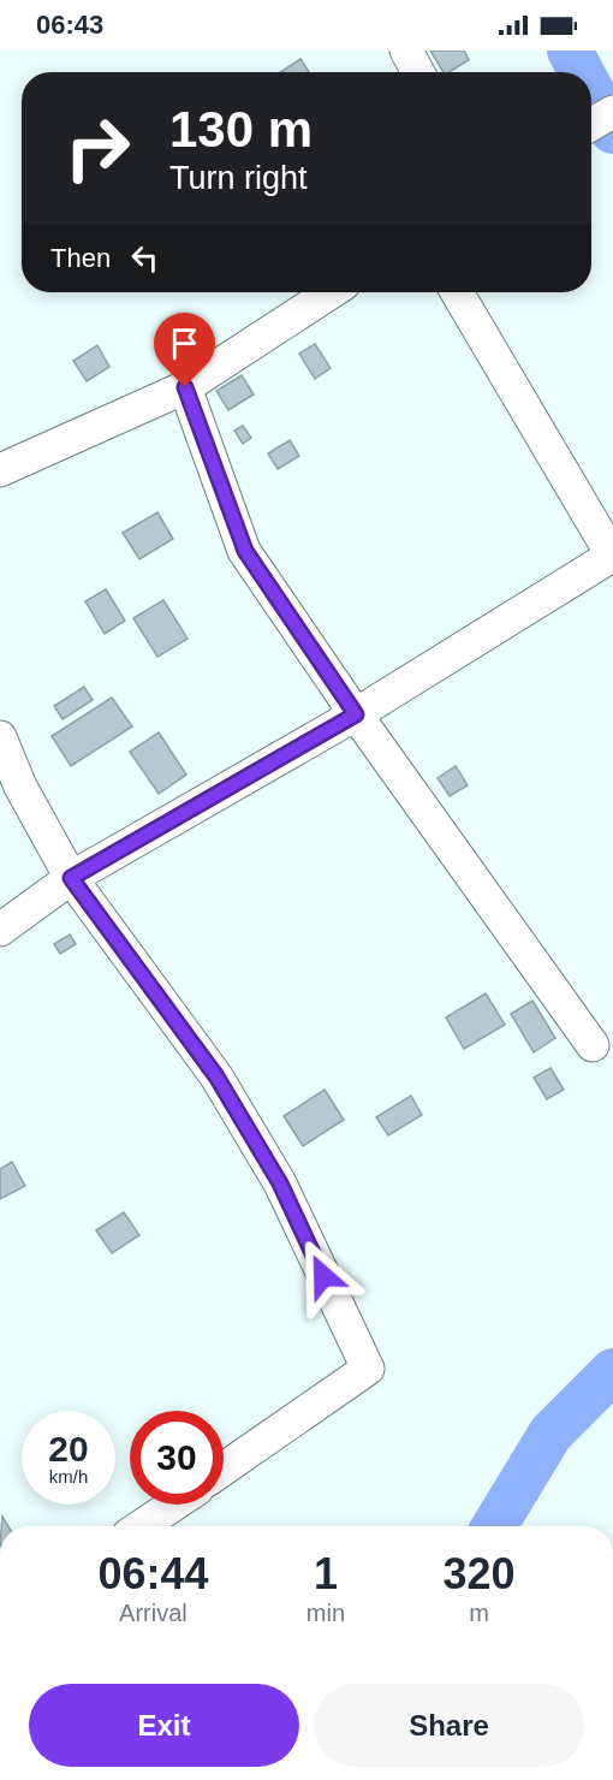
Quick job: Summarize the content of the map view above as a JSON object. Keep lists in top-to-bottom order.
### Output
{
  "page": {
    "status": "06:43",
    "turn": ["130 m", "Turn right"],
    "then": "Then",
    "speed": "20 km/h",
    "limit": "30",
    "eta": [
      "06:44",
      "Arrival",
      "1",
      "min",
      "320",
      "m"
    ],
    "buttons": ["Exit", "Share"]
  }
}
